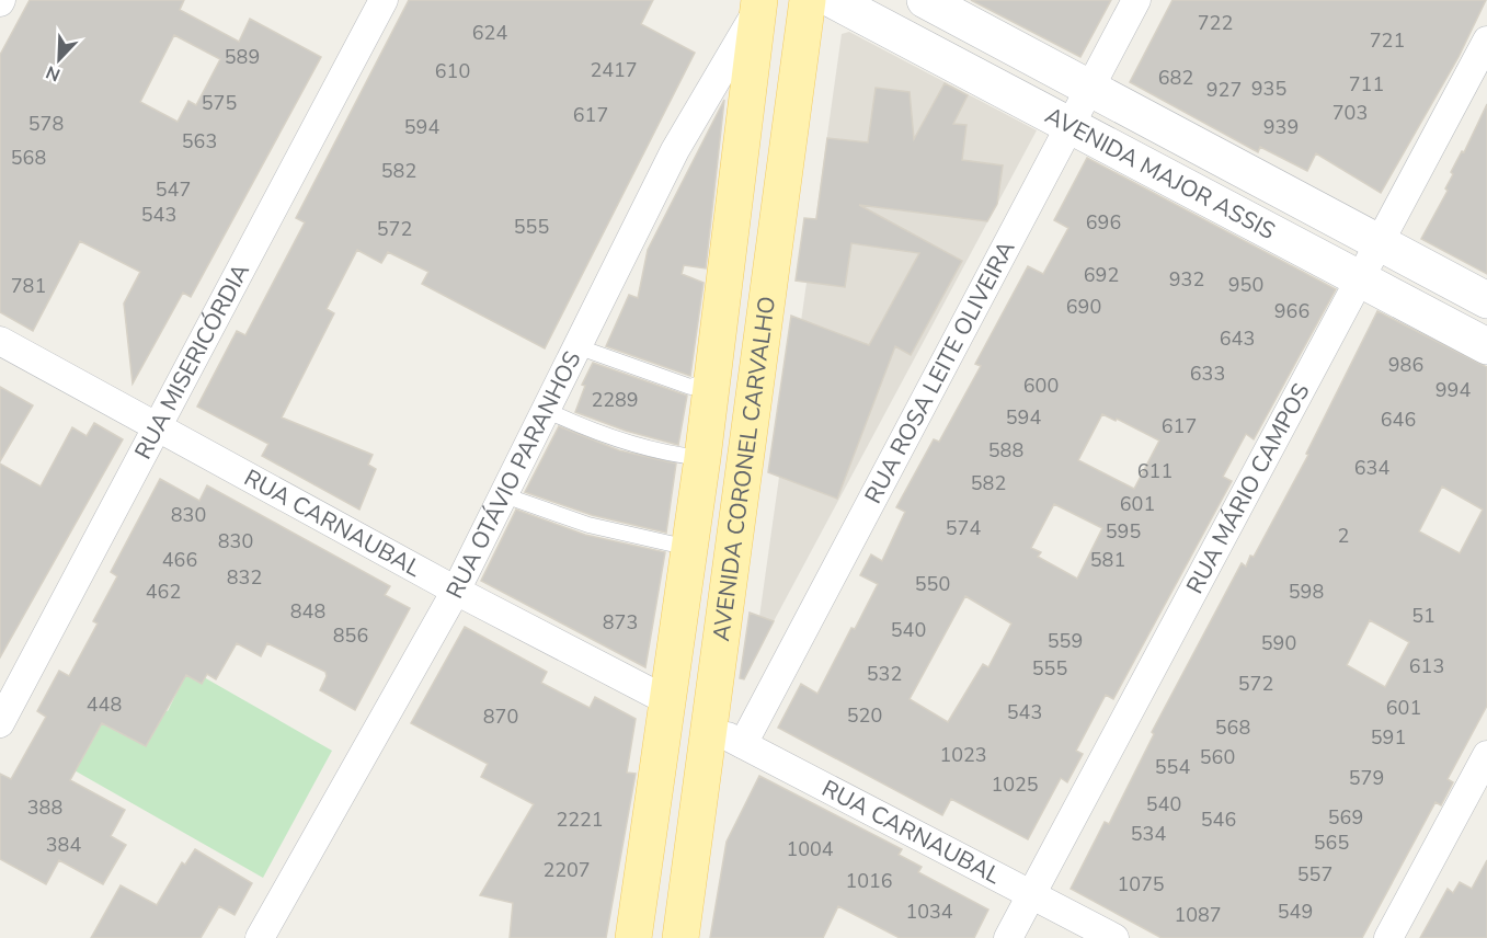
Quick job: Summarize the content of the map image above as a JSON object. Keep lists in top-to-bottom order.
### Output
{
  "streets": {
    "main road": ["AVENIDA CORONEL CARVALHO"],
    "street": [
      "AVENIDA MAJOR ASSIS",
      "RUA MISERICÓRDIA",
      "RUA ROSA LEITE OLIVEIRA",
      "RUA OTÁVIO PARANHOS",
      "RUA MÁRIO CAMPOS",
      "RUA CARNAUBAL"
    ]
  },
  "crossings": [
    ["AVENIDA MAJOR ASSIS", "RUA ROSA LEITE OLIVEIRA"],
    ["AVENIDA MAJOR ASSIS", "RUA MÁRIO CAMPOS"],
    ["RUA MISERICÓRDIA", "RUA CARNAUBAL"],
    ["RUA ROSA LEITE OLIVEIRA", "RUA CARNAUBAL"],
    ["AVENIDA CORONEL CARVALHO", "RUA OTÁVIO PARANHOS"],
    ["AVENIDA CORONEL CARVALHO", "RUA CARNAUBAL"],
    ["RUA OTÁVIO PARANHOS", "RUA CARNAUBAL"],
    ["RUA MÁRIO CAMPOS", "RUA CARNAUBAL"]
  ],
  "house_numbers": [
    "722",
    "624",
    "721",
    "589",
    "2417",
    "610",
    "682",
    "711",
    "935",
    "927",
    "575",
    "703",
    "617",
    "578",
    "594",
    "939",
    "563",
    "568",
    "582",
    "547",
    "543",
    "696",
    "555",
    "572",
    "692",
    "932",
    "950",
    "781",
    "690",
    "966",
    "643",
    "986",
    "633",
    "600",
    "994",
    "2289",
    "594",
    "646",
    "617",
    "588",
    "634",
    "611",
    "582",
    "601",
    "830",
    "574",
    "595",
    "2",
    "830",
    "466",
    "581",
    "832",
    "550",
    "462",
    "598",
    "848",
    "51",
    "873",
    "540",
    "856",
    "559",
    "590",
    "613",
    "555",
    "532",
    "572",
    "448",
    "601",
    "543",
    "520",
    "870",
    "568",
    "591",
    "1023",
    "560",
    "554",
    "579",
    "1025",
    "540",
    "388",
    "569",
    "2221",
    "546",
    "534",
    "565",
    "384",
    "1004",
    "2207",
    "557",
    "1016",
    "1075",
    "1034",
    "549",
    "1087"
  ],
  "north": "bottom left"
}
